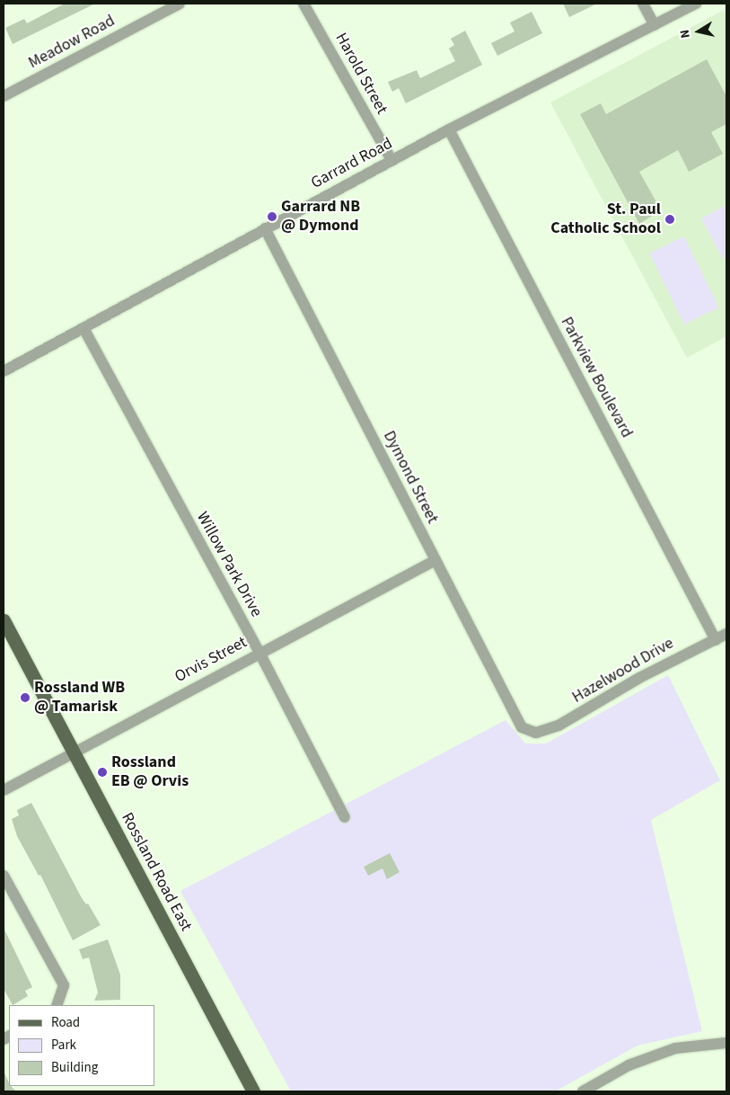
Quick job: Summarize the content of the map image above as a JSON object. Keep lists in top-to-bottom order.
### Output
{
  "streets": {
    "main road": ["Rossland Road East"],
    "street": [
      "Meadow Road",
      "Harold Street",
      "Garrard Road",
      "Parkview Boulevard",
      "Dymond Street",
      "Willow Park Drive",
      "Orvis Street",
      "Hazelwood Drive"
    ]
  },
  "crossings": [
    ["Harold Street", "Garrard Road"],
    ["Garrard Road", "Parkview Boulevard"],
    ["Garrard Road", "Dymond Street"],
    ["Garrard Road", "Willow Park Drive"],
    ["Parkview Boulevard", "Hazelwood Drive"],
    ["Dymond Street", "Orvis Street"],
    ["Dymond Street", "Hazelwood Drive"],
    ["Willow Park Drive", "Orvis Street"],
    ["Orvis Street", "Rossland Road East"]
  ],
  "places": [
    "Garrard NB @ Dymond",
    "St. Paul Catholic School",
    "Rossland WB @ Tamarisk",
    "Rossland EB @ Orvis"
  ],
  "legend": ["Road", "Park", "Building"],
  "north": "left"
}
